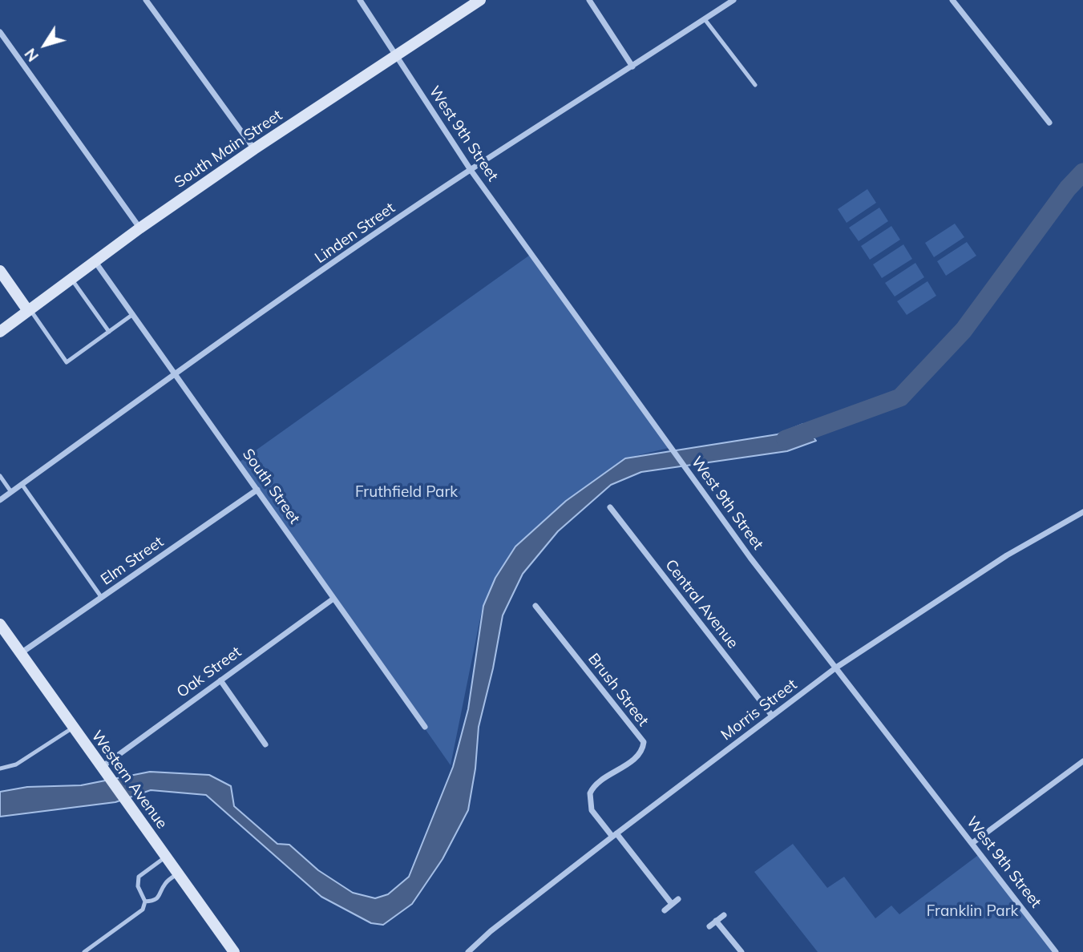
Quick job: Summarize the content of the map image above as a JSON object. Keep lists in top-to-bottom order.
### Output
{
  "streets": {
    "main road": ["South Main Street", "Western Avenue"],
    "street": [
      "West 9th Street",
      "Linden Street",
      "South Street",
      "Elm Street",
      "Central Avenue",
      "Oak Street",
      "Brush Street",
      "Morris Street"
    ]
  },
  "crossings": [
    ["West 9th Street", "South Main Street"],
    ["West 9th Street", "Linden Street"],
    ["West 9th Street", "Morris Street"],
    ["South Main Street", "South Street"],
    ["Linden Street", "South Street"],
    ["South Street", "Elm Street"],
    ["South Street", "Oak Street"],
    ["Elm Street", "Western Avenue"],
    ["Central Avenue", "Morris Street"],
    ["Oak Street", "Western Avenue"],
    ["Brush Street", "Morris Street"]
  ],
  "parks": ["Fruthfield Park", "Franklin Park"],
  "north": "bottom left"
}
